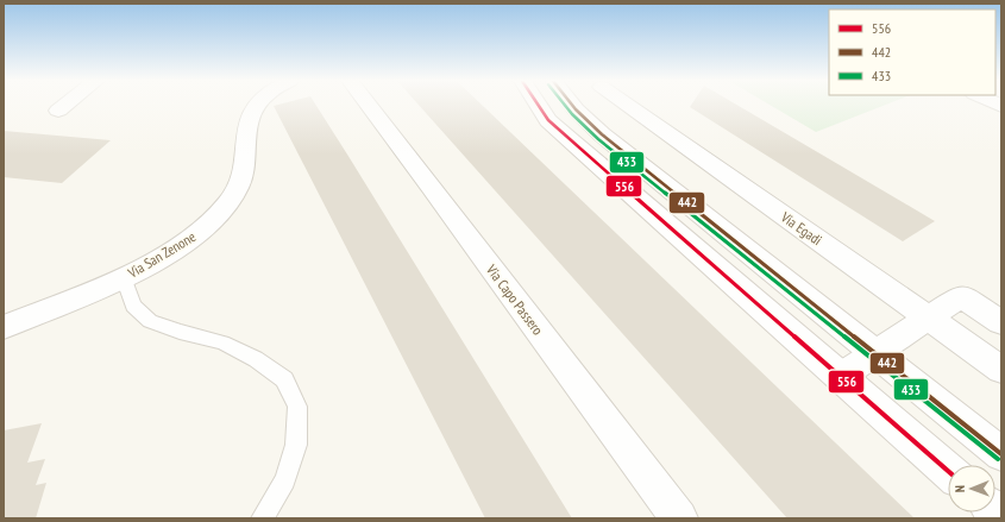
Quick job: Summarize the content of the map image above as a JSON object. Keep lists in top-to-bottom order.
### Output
{
  "streets": {
    "street": ["Via Egadi", "Via San Zenone", "Via Capo Passero"]
  },
  "lines": ["transit line 556", "transit line 442", "transit line 433"],
  "legend": ["556", "442", "433"],
  "north": "left"
}
